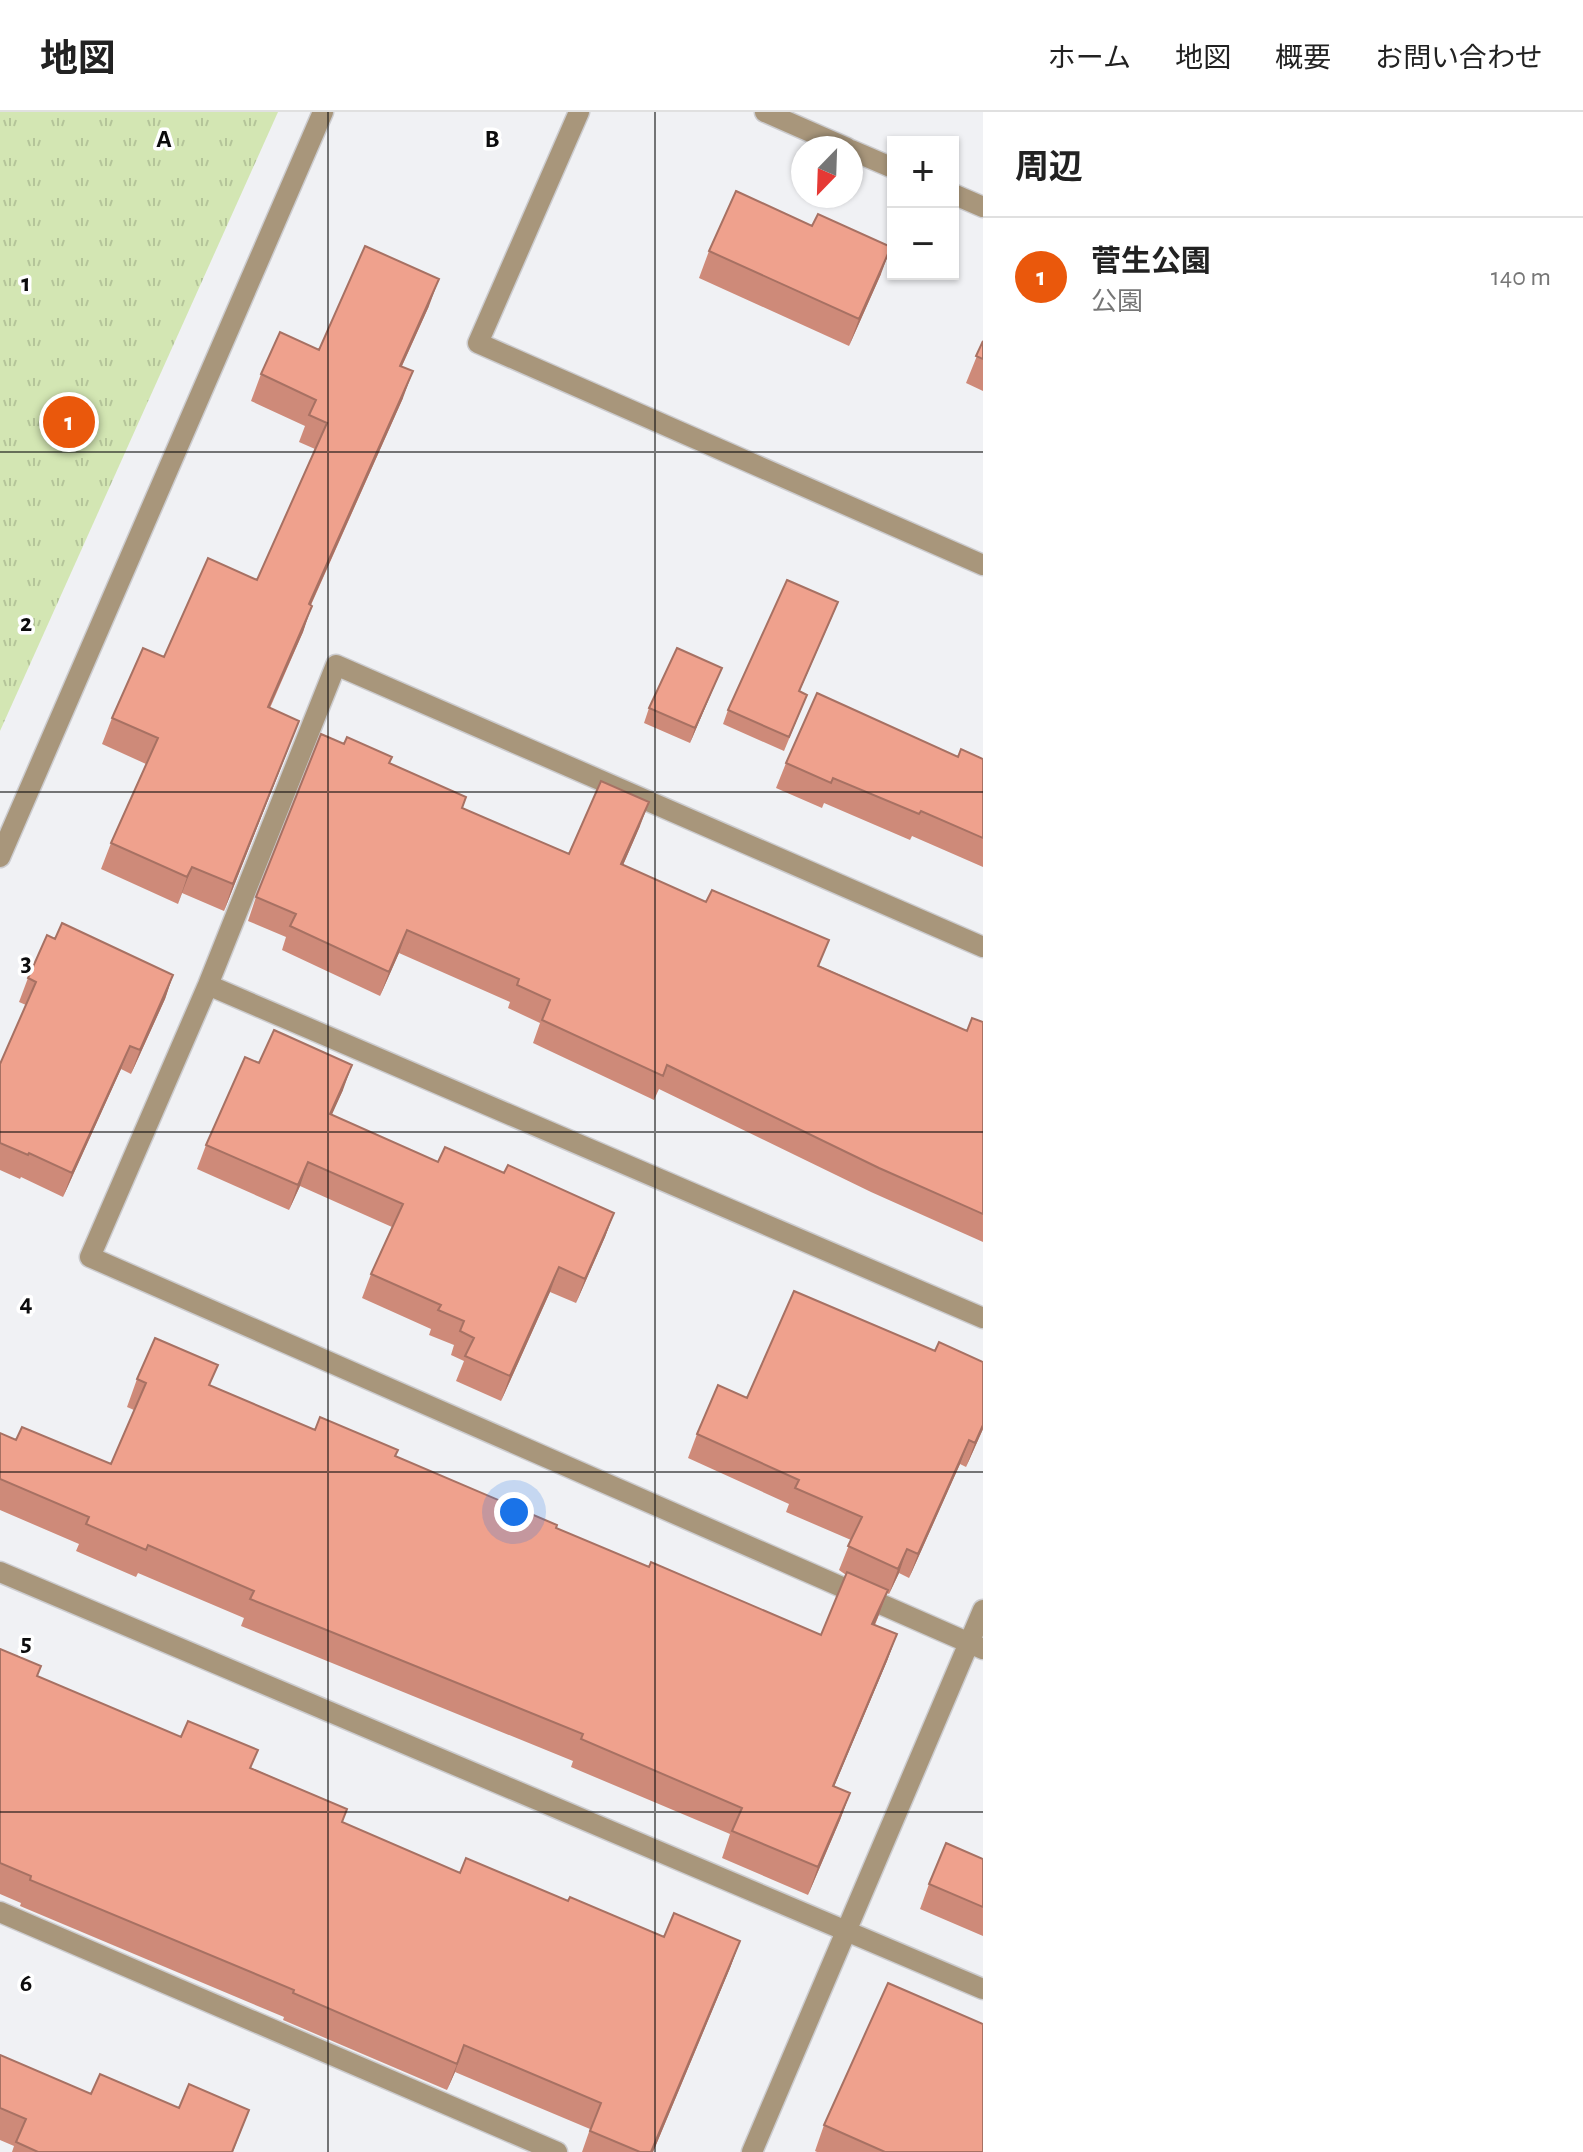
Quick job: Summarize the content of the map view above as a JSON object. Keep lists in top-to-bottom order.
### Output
{
  "north": "bottom left",
  "page": {
    "header": "地図",
    "nav": [
      "ホーム",
      "地図",
      "概要",
      "お問い合わせ"
    ],
    "heading": "周辺",
    "map_buttons": ["+", "−"],
    "list": [
      {
        "mark": "1",
        "name": "菅生公園",
        "note": "公園",
        "value": "140 m"
      }
    ],
    "pins": "1"
  },
  "grid": {
    "columns": ["A", "B"],
    "rows": [
      "1",
      "2",
      "3",
      "4",
      "5",
      "6"
    ]
  }
}
